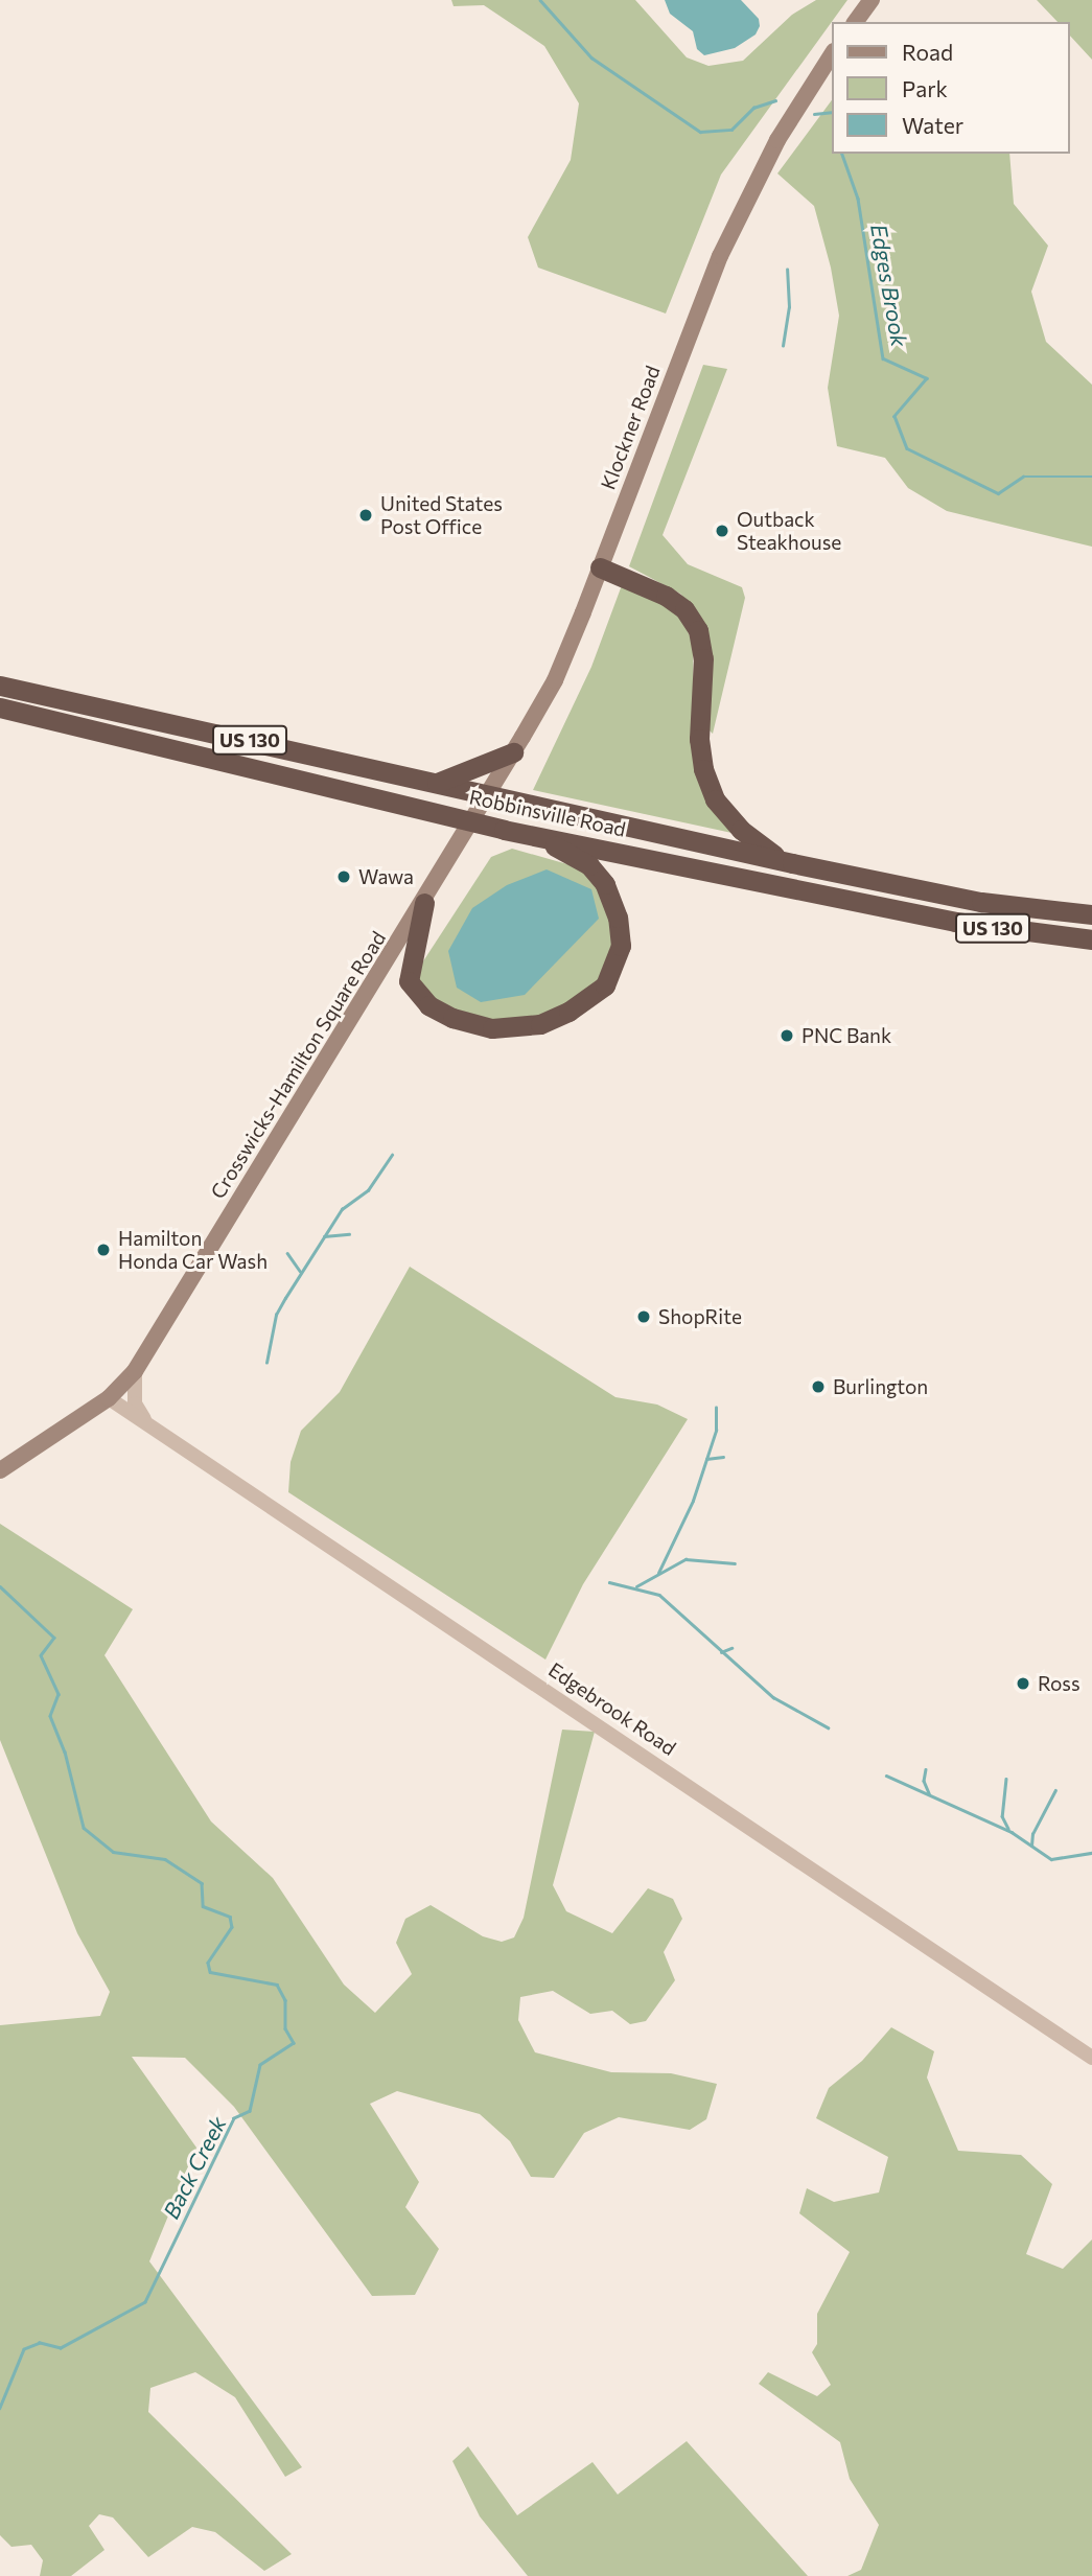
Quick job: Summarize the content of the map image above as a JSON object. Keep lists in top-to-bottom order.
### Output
{
  "streets": {
    "highway": ["US 130", "Robbinsville Road"],
    "main road": ["Klockner Road", "Crosswicks-Hamilton Square Road"],
    "street": ["Edgebrook Road"]
  },
  "crossings": [
    ["Klockner Road", "Robbinsville Road"],
    ["Klockner Road", "Crosswicks-Hamilton Square Road"],
    ["Robbinsville Road", "Crosswicks-Hamilton Square Road"],
    ["Crosswicks-Hamilton Square Road", "Edgebrook Road"]
  ],
  "water": ["Edges Brook", "Back Creek"],
  "places": [
    "United States Post Office",
    "Outback Steakhouse",
    "Wawa",
    "PNC Bank",
    "Hamilton Honda Car Wash",
    "ShopRite",
    "Burlington",
    "Ross"
  ],
  "legend": ["Road", "Park", "Water"]
}
